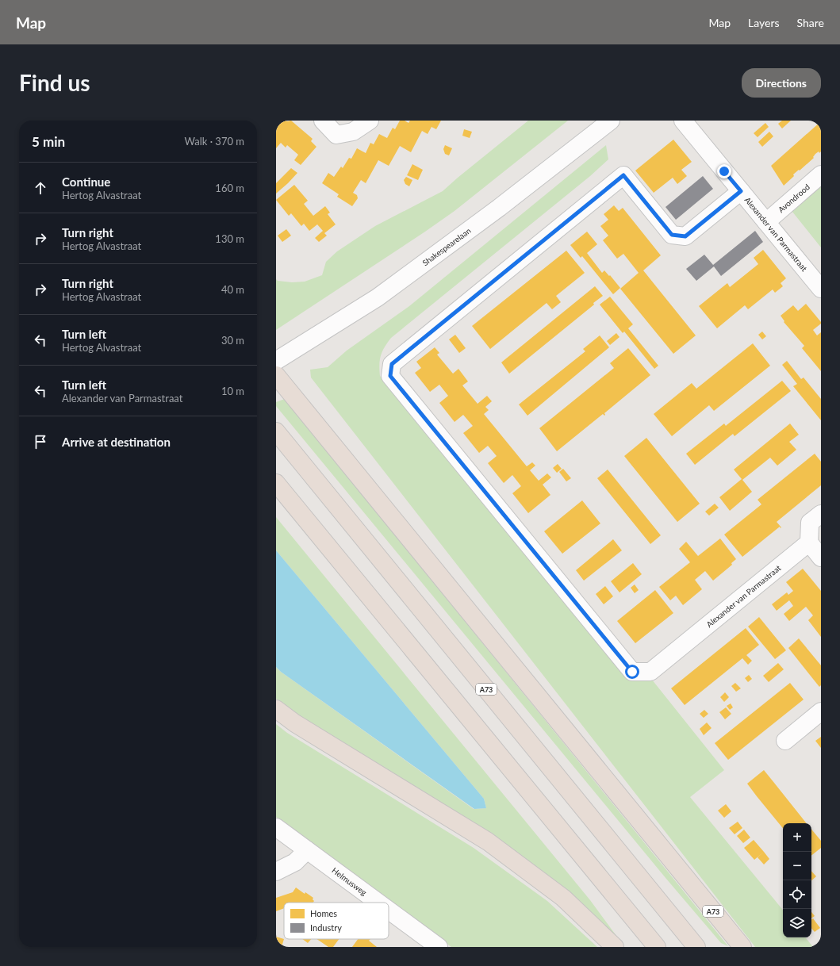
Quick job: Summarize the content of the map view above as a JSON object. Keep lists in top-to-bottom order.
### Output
{
  "streets": {
    "highway": ["A73"],
    "street": [
      "Avondrood",
      "Alexander van Parmastraat",
      "Shakespearelaan",
      "Helmusweg"
    ]
  },
  "crossings": [
    ["Avondrood", "Alexander van Parmastraat"]
  ],
  "legend": ["Homes", "Industry"],
  "page": {
    "header": "Map",
    "nav": ["Map", "Layers", "Share"],
    "buttons": "Directions",
    "title": "Find us",
    "heading": ["5 min", "Walk · 370 m"],
    "list": [
      ["Continue", "Hertog Alvastraat", "160 m"],
      ["Turn right", "Hertog Alvastraat", "130 m"],
      ["Turn right", "Hertog Alvastraat", "40 m"],
      ["Turn left", "Hertog Alvastraat", "30 m"],
      ["Turn left", "Alexander van Parmastraat", "10 m"],
      "Arrive at destination"
    ],
    "map_buttons": ["+", "−"]
  }
}
